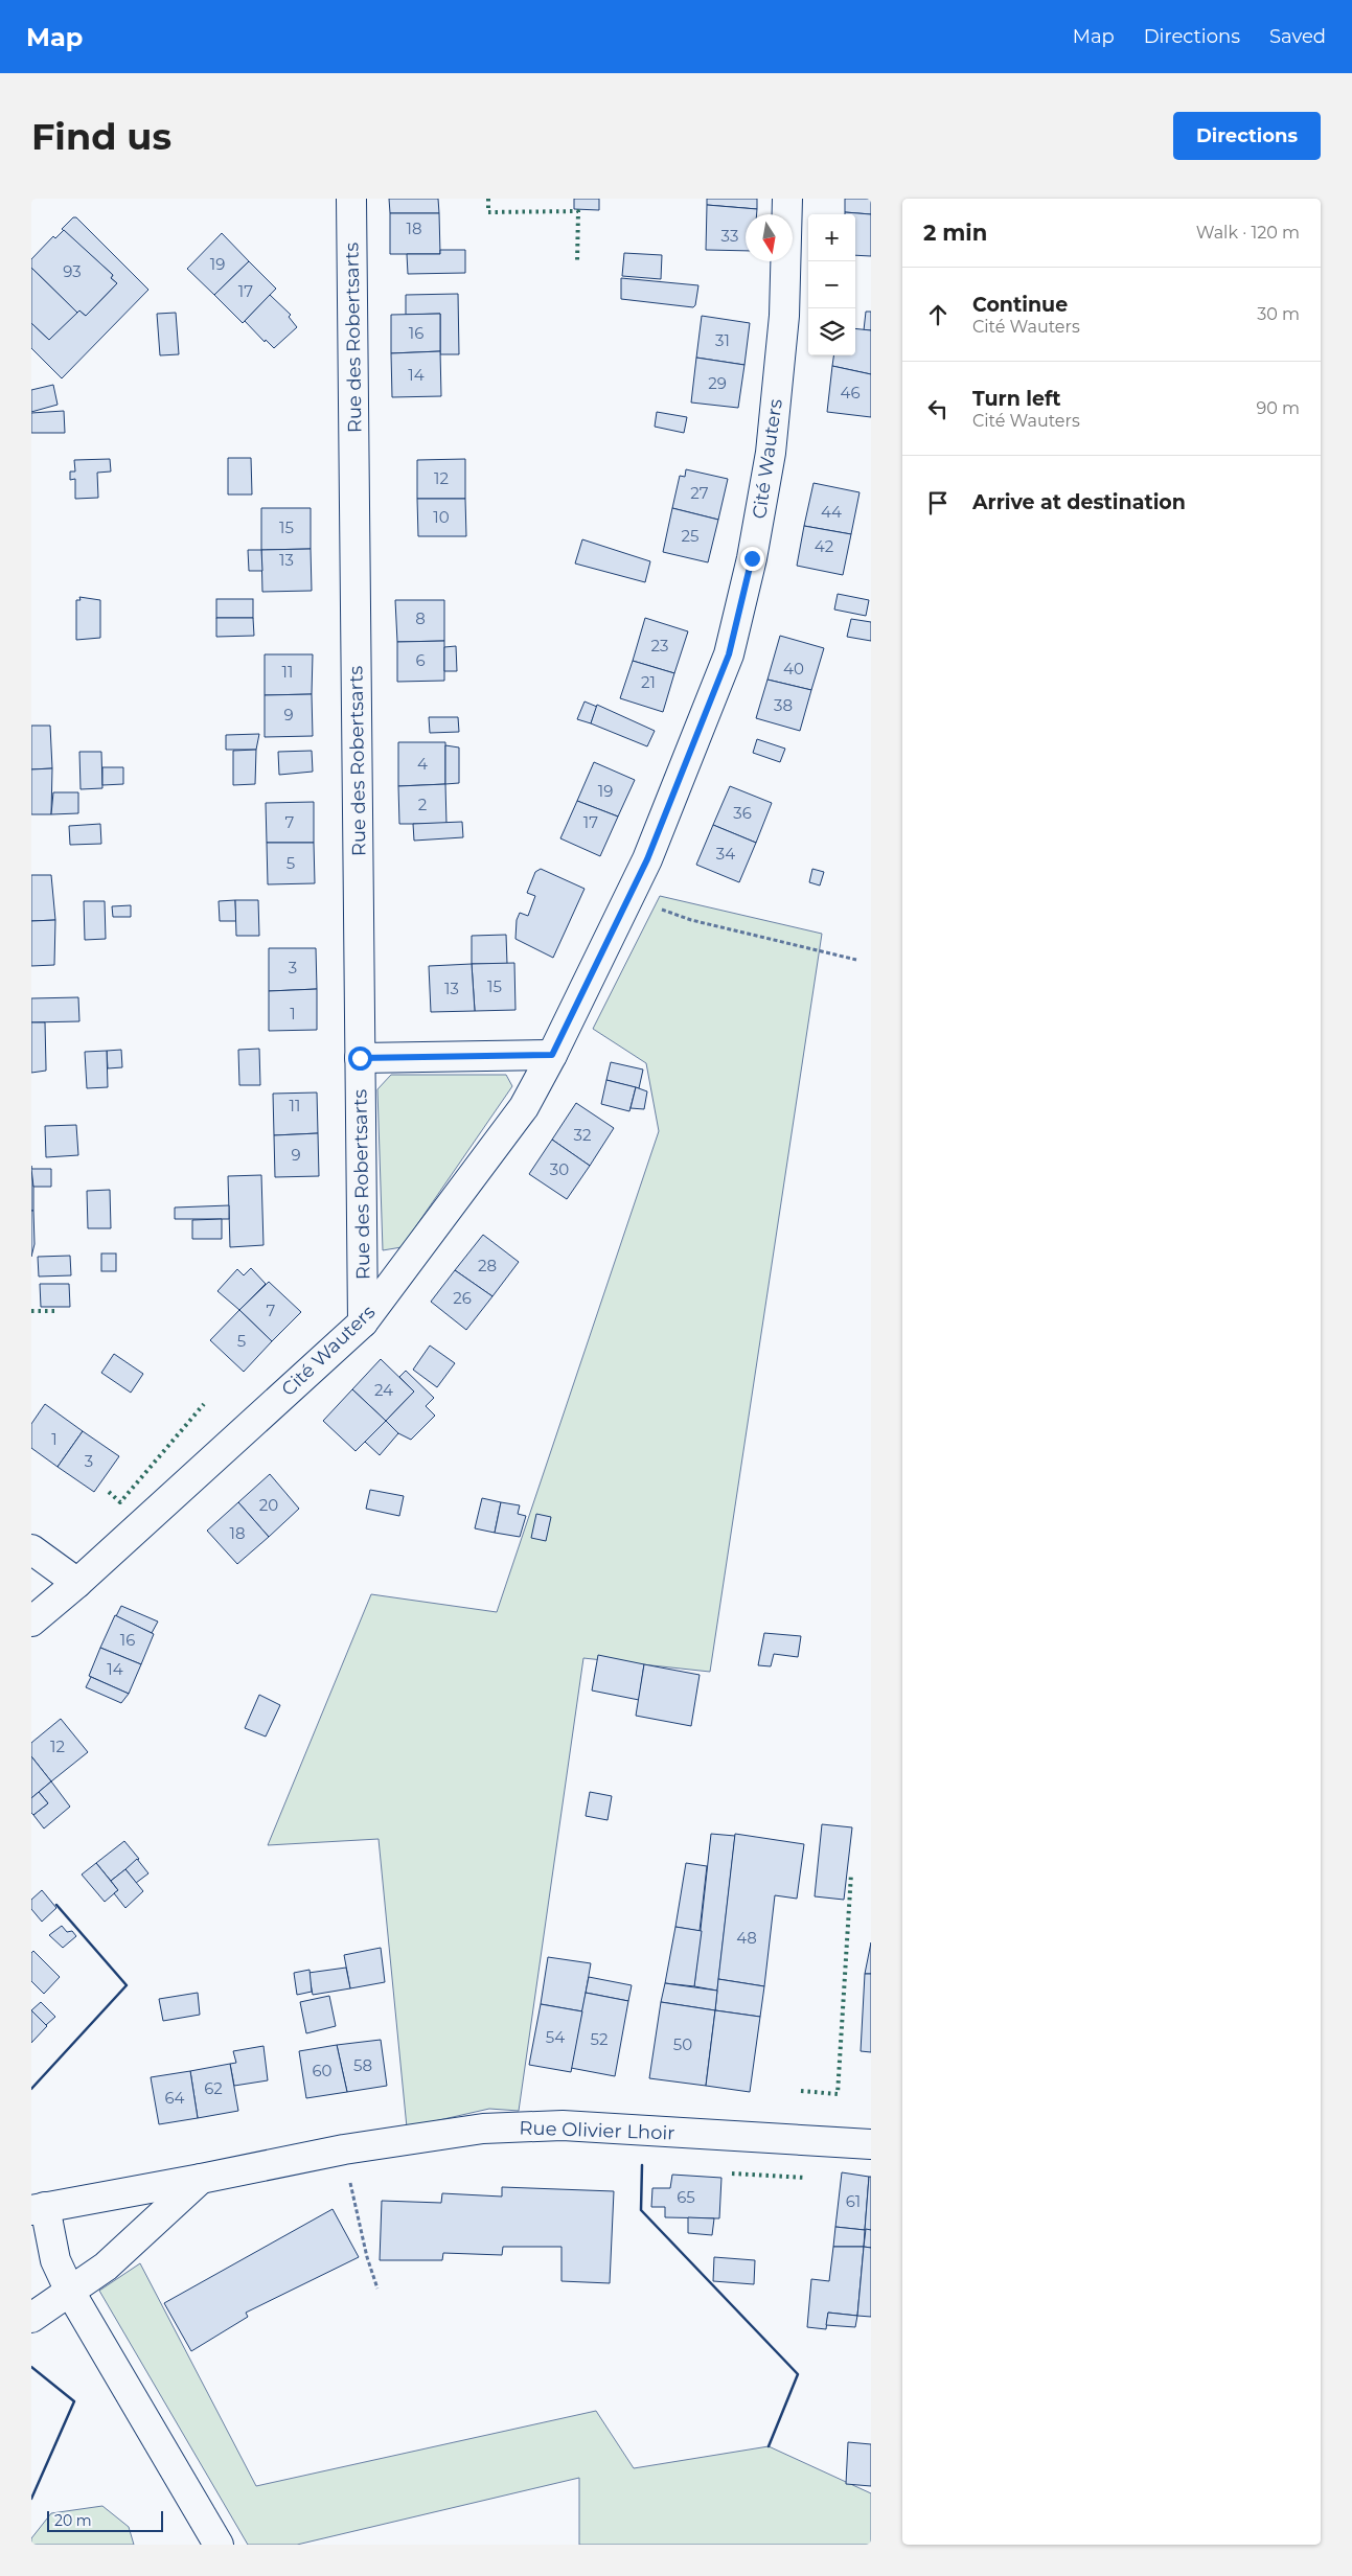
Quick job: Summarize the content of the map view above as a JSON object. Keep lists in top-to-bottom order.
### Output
{
  "streets": {
    "street": ["Rue des Robertsarts", "Cité Wauters", "Rue Olivier Lhoir"]
  },
  "crossings": [
    ["Rue des Robertsarts", "Cité Wauters"]
  ],
  "house_numbers": [
    "18",
    "33",
    "19",
    "93",
    "17",
    "16",
    "31",
    "14",
    "29",
    "46",
    "12",
    "27",
    "44",
    "10",
    "15",
    "25",
    "42",
    "13",
    "8",
    "23",
    "6",
    "40",
    "11",
    "21",
    "38",
    "9",
    "4",
    "19",
    "2",
    "36",
    "7",
    "17",
    "34",
    "5",
    "3",
    "15",
    "13",
    "1",
    "11",
    "32",
    "9",
    "30",
    "28",
    "26",
    "7",
    "5",
    "24",
    "1",
    "3",
    "20",
    "18",
    "16",
    "14",
    "12",
    "48",
    "54",
    "52",
    "50",
    "58",
    "60",
    "62",
    "64",
    "65",
    "61"
  ],
  "scale_bar": "20 m",
  "north": "bottom",
  "page": {
    "header": "Map",
    "nav": ["Map", "Directions", "Saved"],
    "buttons": "Directions",
    "title": "Find us",
    "heading": ["2 min", "Walk · 120 m"],
    "map_buttons": ["+", "−"],
    "list": [
      ["Continue", "Cité Wauters", "30 m"],
      ["Turn left", "Cité Wauters", "90 m"],
      "Arrive at destination"
    ],
    "scale": "20 m"
  }
}
